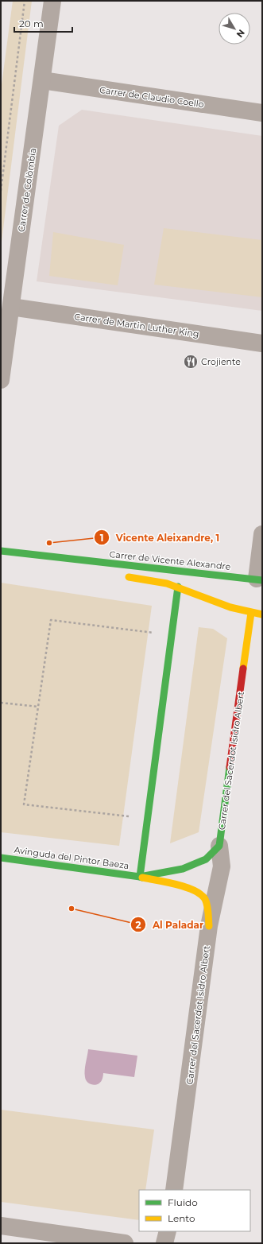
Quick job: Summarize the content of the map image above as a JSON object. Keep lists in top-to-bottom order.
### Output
{
  "streets": {
    "street": [
      "Carrer de Claudio Coello",
      "Carrer de Colòmbia",
      "Carrer de Martin Luther King",
      "Carrer de Vicente Alexandre",
      "Carrer del Sacerdot Isidro Albert",
      "Avinguda del Pintor Baeza"
    ]
  },
  "crossings": [
    ["Carrer de Claudio Coello", "Carrer de Colòmbia"],
    ["Carrer de Colòmbia", "Carrer de Martin Luther King"],
    ["Carrer del Sacerdot Isidro Albert", "Avinguda del Pintor Baeza"]
  ],
  "places": {
    "restaurant": ["Crojiente"],
    "other": ["Vicente Aleixandre, 1", "Al Paladar"]
  },
  "legend": ["Fluido", "Lento"],
  "scale_bar": "20 m",
  "north": "bottom right"
}
